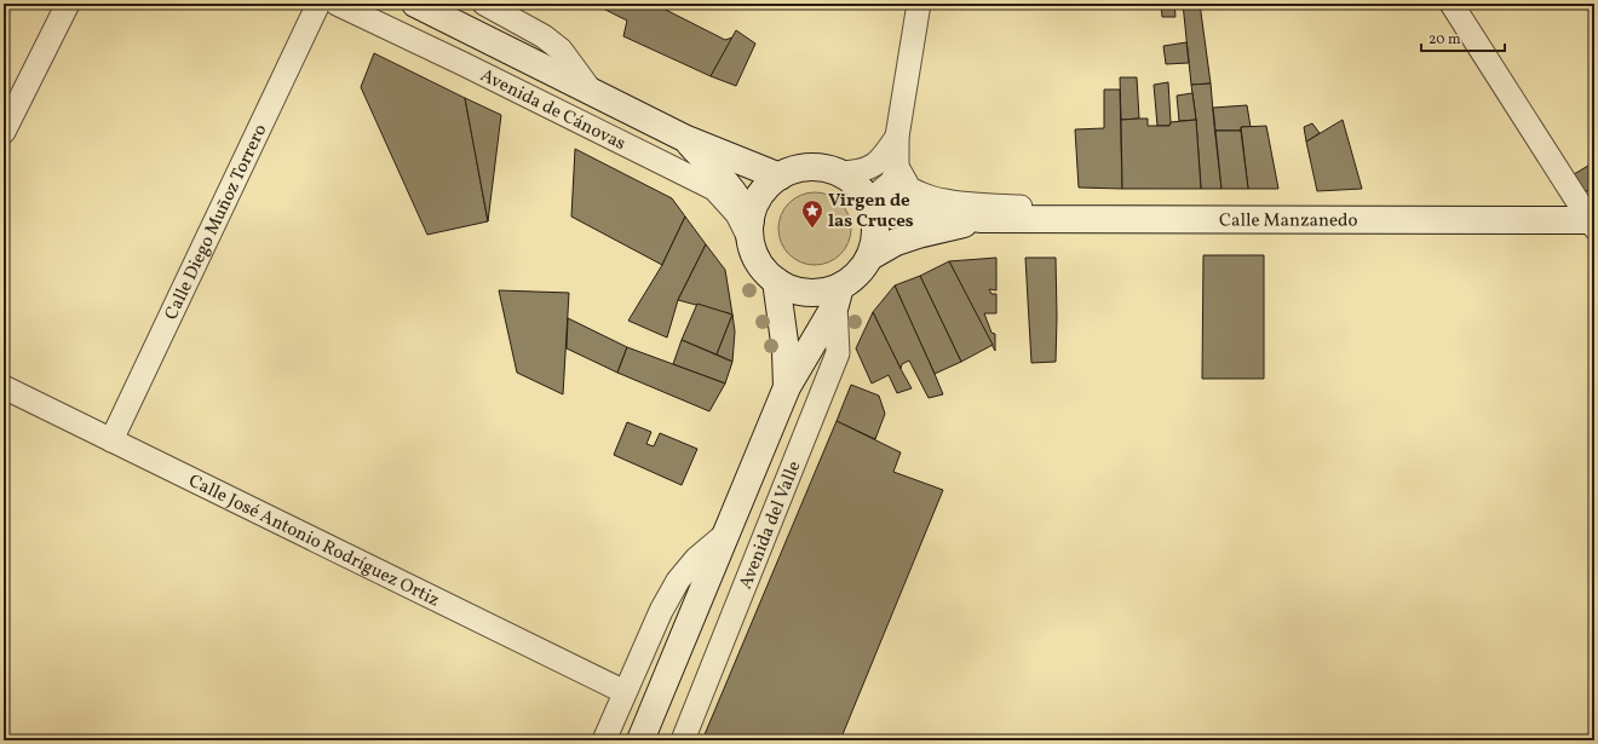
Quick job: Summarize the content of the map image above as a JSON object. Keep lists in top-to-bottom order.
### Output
{
  "streets": {
    "main road": ["Avenida de Cánovas", "Calle Manzanedo"],
    "street": ["Calle Diego Muñoz Torrero", "Avenida del Valle", "Calle José Antonio Rodríguez Ortiz"]
  },
  "crossings": [
    ["Avenida de Cánovas", "Calle Manzanedo"],
    ["Avenida de Cánovas", "Avenida del Valle"],
    ["Calle Manzanedo", "Avenida del Valle"],
    ["Calle Diego Muñoz Torrero", "Calle José Antonio Rodríguez Ortiz"],
    ["Avenida del Valle", "Calle José Antonio Rodríguez Ortiz"]
  ],
  "places": {
    "place": ["Virgen de las Cruces"]
  },
  "scale_bar": "20 m"
}
